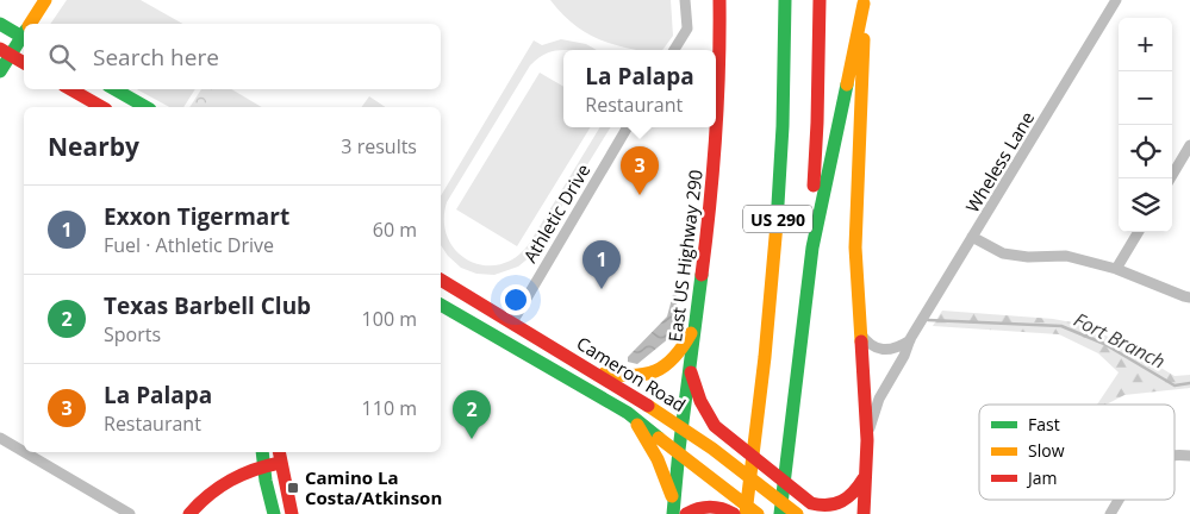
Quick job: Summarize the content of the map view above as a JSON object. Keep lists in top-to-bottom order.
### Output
{
  "streets": {
    "main road": ["US 290", "East US Highway 290", "Cameron Road"],
    "street": ["Wheless Lane", "Athletic Drive"]
  },
  "crossings": [
    ["Athletic Drive", "Cameron Road"],
    ["East US Highway 290", "Cameron Road"]
  ],
  "water": ["Fort Branch"],
  "places": {
    "transit": ["Camino La Costa/Atkinson"]
  },
  "legend": ["Fast", "Slow", "Jam"],
  "page": {
    "map_buttons": ["+", "−"],
    "search": "Search here",
    "popup": ["La Palapa", "Restaurant"],
    "heading": ["Nearby", "3 results"],
    "pins": ["3", "1", "2"],
    "list": [
      {
        "mark": "1",
        "name": "Exxon Tigermart",
        "note": "Fuel · Athletic Drive",
        "value": "60 m"
      },
      {
        "mark": "2",
        "name": "Texas Barbell Club",
        "note": "Sports",
        "value": "100 m"
      },
      {
        "mark": "3",
        "name": "La Palapa",
        "note": "Restaurant",
        "value": "110 m"
      }
    ]
  }
}
